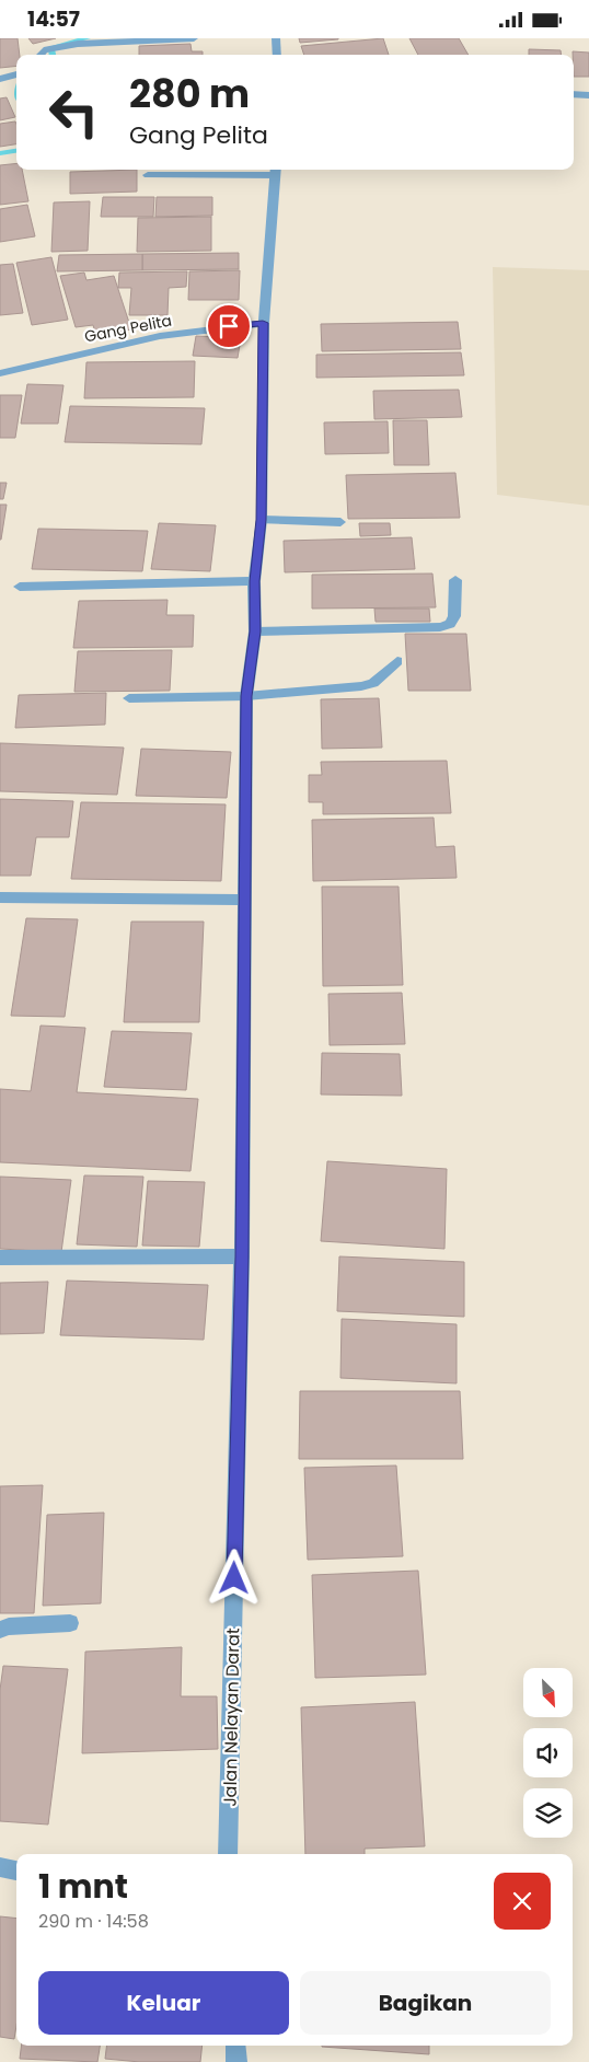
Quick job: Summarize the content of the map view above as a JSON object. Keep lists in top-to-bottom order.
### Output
{
  "streets": {
    "street": ["Gang Pelita", "Jalan Nelayan Darat"]
  },
  "crossings": [
    ["Gang Pelita", "Jalan Nelayan Darat"]
  ],
  "north": "bottom right",
  "page": {
    "status": "14:57",
    "turn": ["280 m", "Gang Pelita"],
    "heading": ["1 mnt", "290 m · 14:58"],
    "buttons": ["Keluar", "Bagikan"]
  }
}
